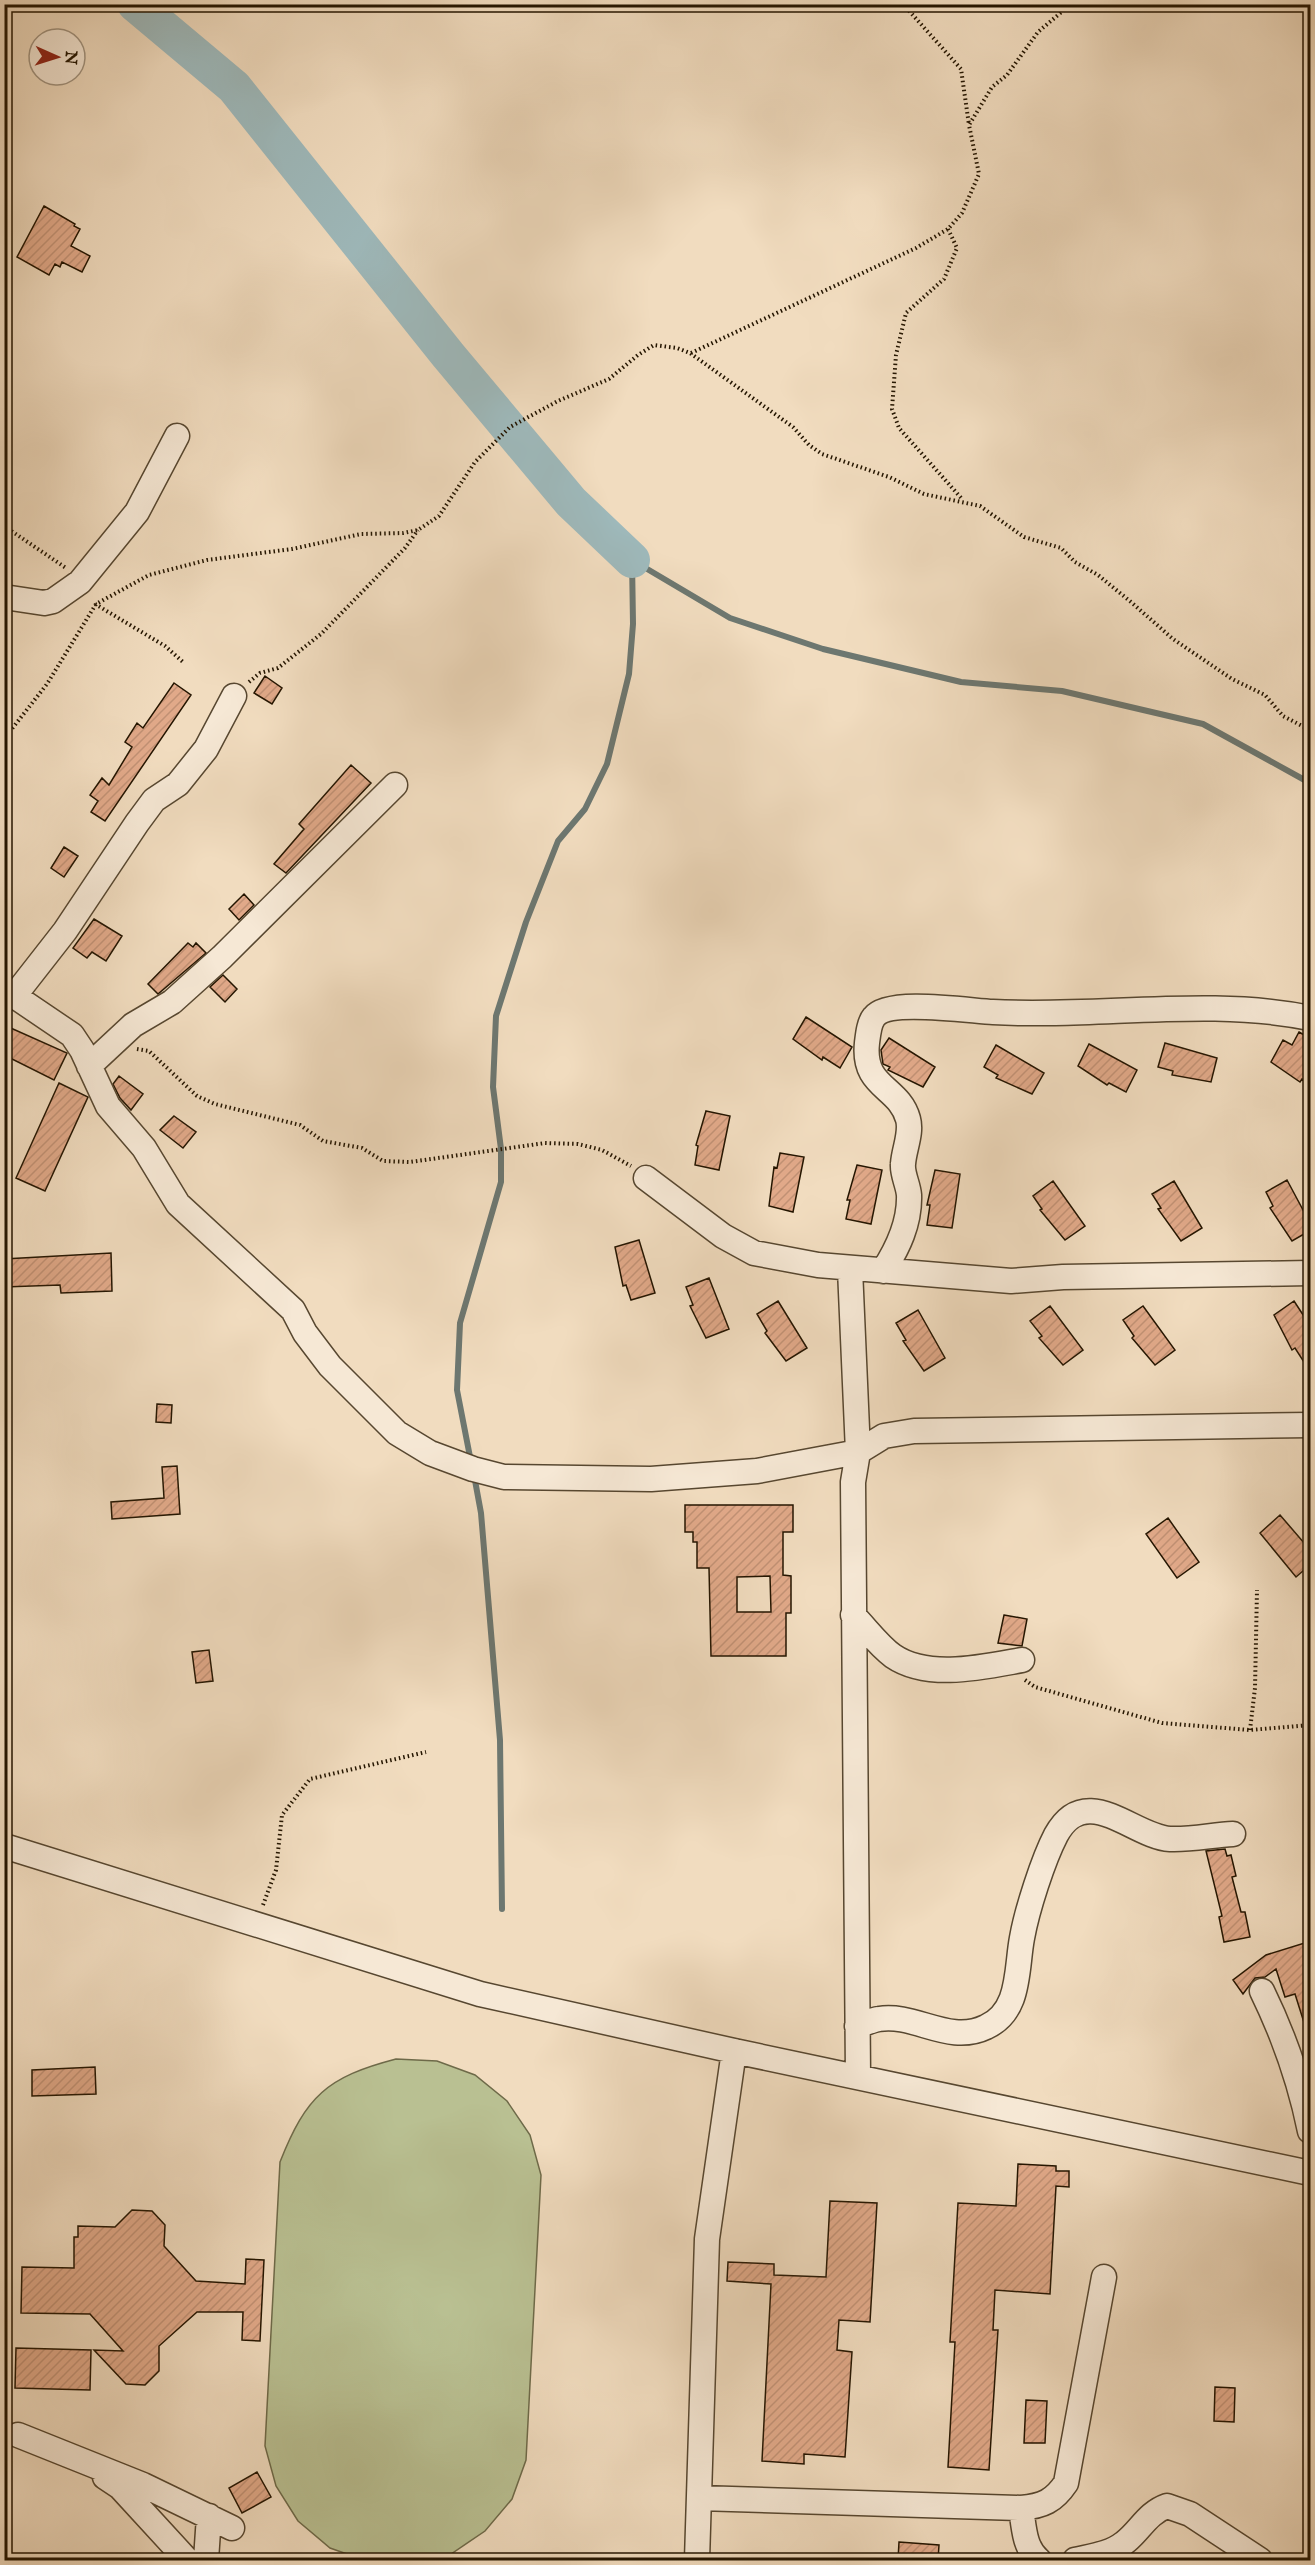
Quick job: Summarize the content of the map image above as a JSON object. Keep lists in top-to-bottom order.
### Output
{
  "north": "right"
}
